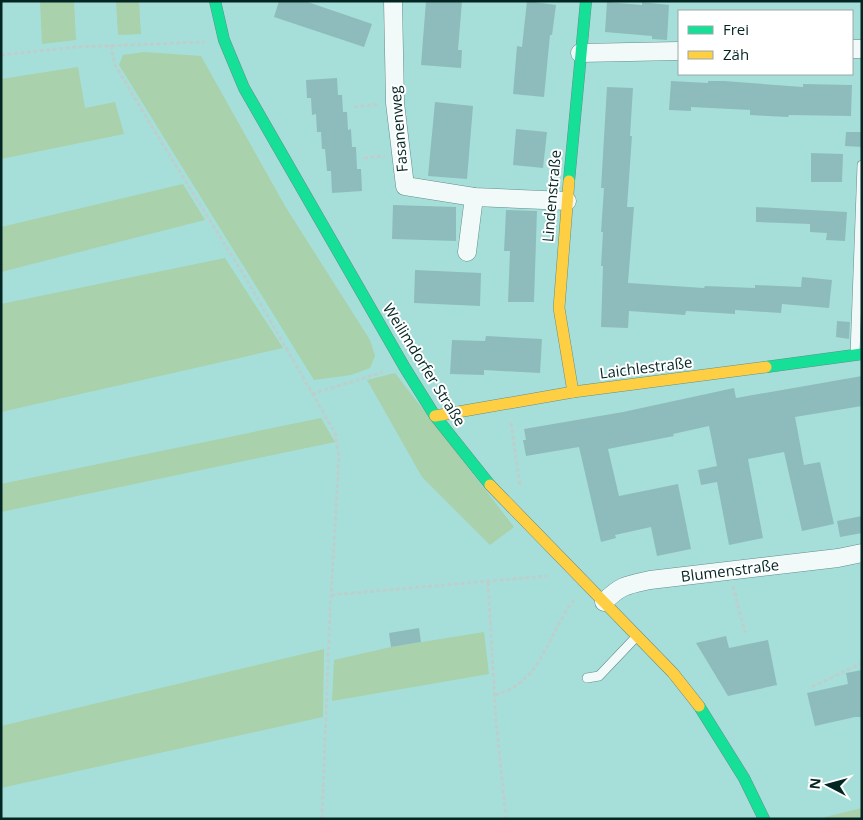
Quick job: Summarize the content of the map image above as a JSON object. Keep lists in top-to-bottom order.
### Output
{
  "streets": {
    "main road": ["Lindenstraße", "Weilimdorfer Straße", "Laichlestraße"],
    "street": ["Fasanenweg", "Blumenstraße"]
  },
  "crossings": [
    ["Fasanenweg", "Lindenstraße"],
    ["Lindenstraße", "Laichlestraße"],
    ["Weilimdorfer Straße", "Laichlestraße"],
    ["Weilimdorfer Straße", "Blumenstraße"]
  ],
  "legend": ["Frei", "Zäh"],
  "north": "left"
}
